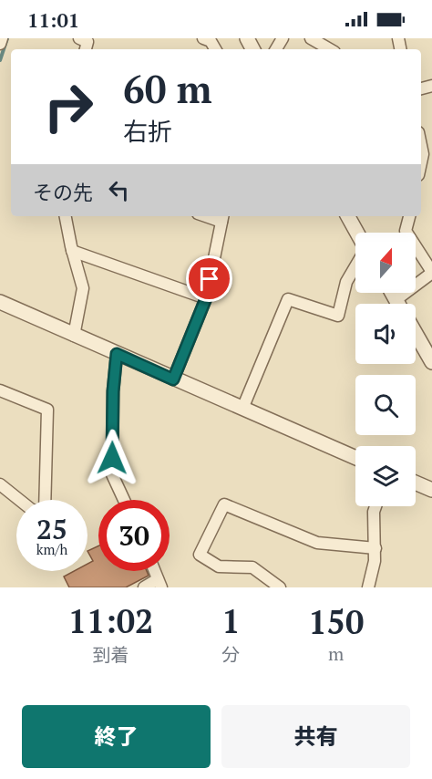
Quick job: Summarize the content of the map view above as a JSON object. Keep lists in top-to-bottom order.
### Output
{
  "north": "top",
  "page": {
    "status": "11:01",
    "turn": ["60 m", "右折"],
    "then": "その先",
    "speed": "25 km/h",
    "limit": "30",
    "eta": [
      "11:02",
      "到着",
      "1",
      "分",
      "150",
      "m"
    ],
    "buttons": ["終了", "共有"]
  }
}
